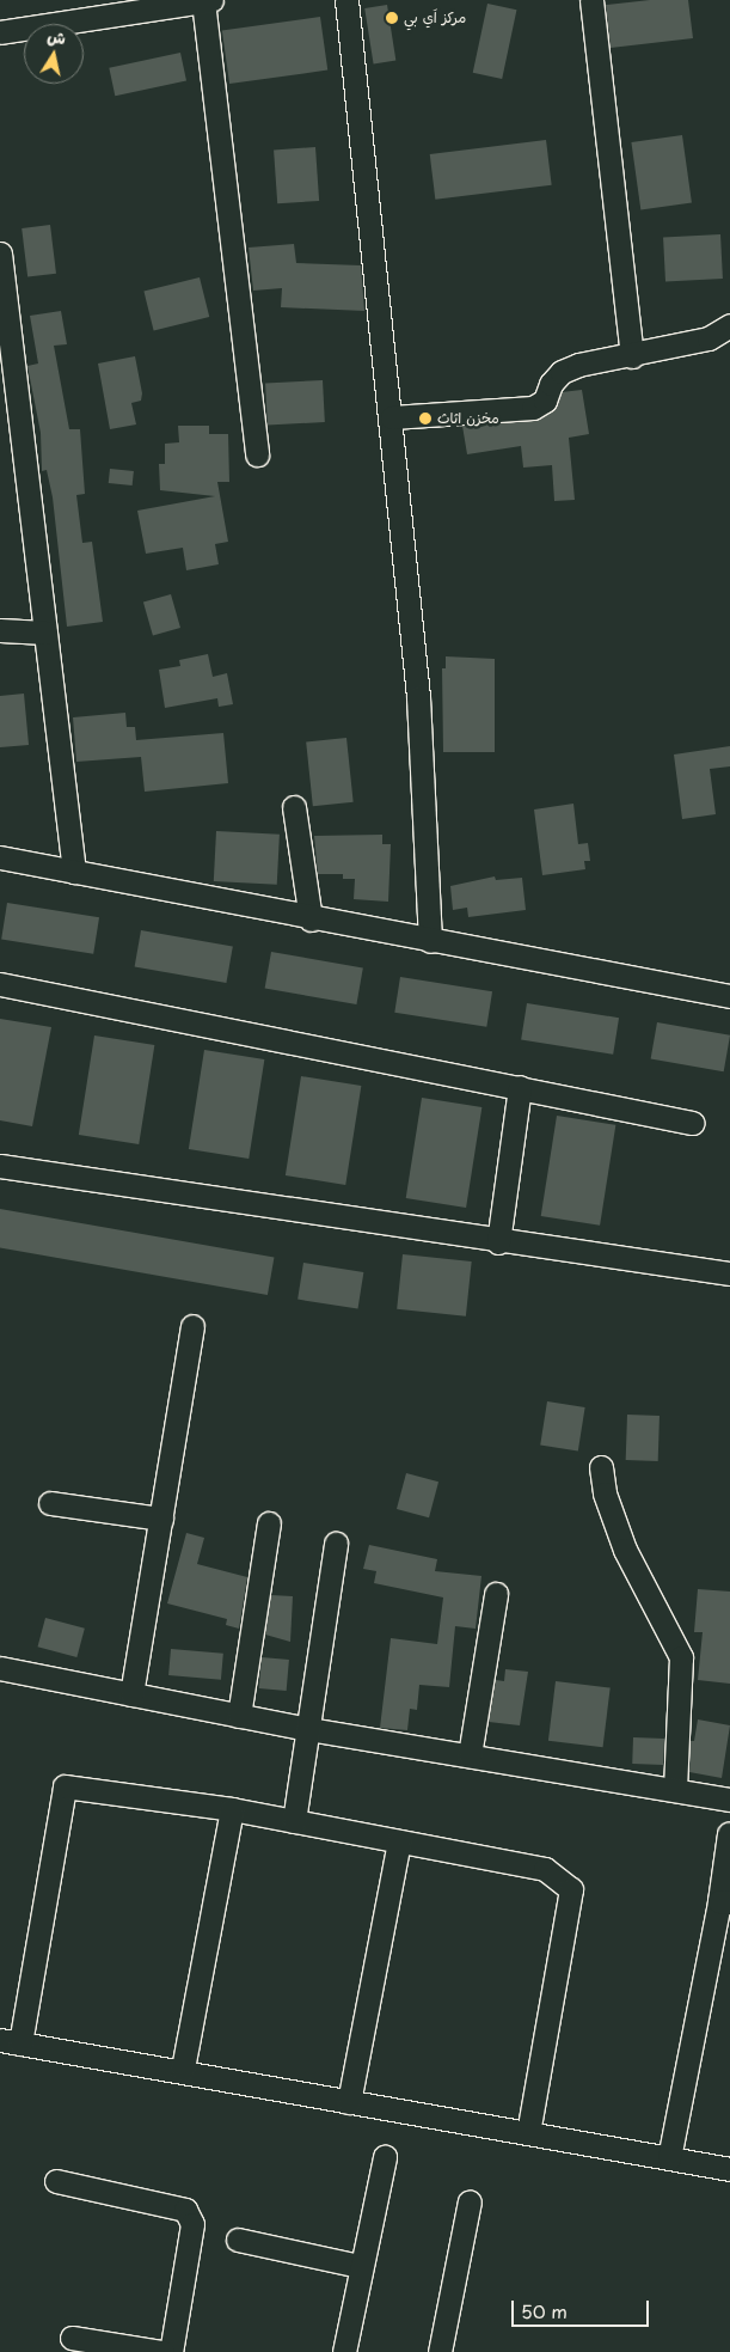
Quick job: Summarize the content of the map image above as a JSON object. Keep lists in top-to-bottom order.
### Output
{
  "places": ["مركز اَي بي", "مخزن اثاث"],
  "scale_bar": "50 m",
  "north": "top"
}
